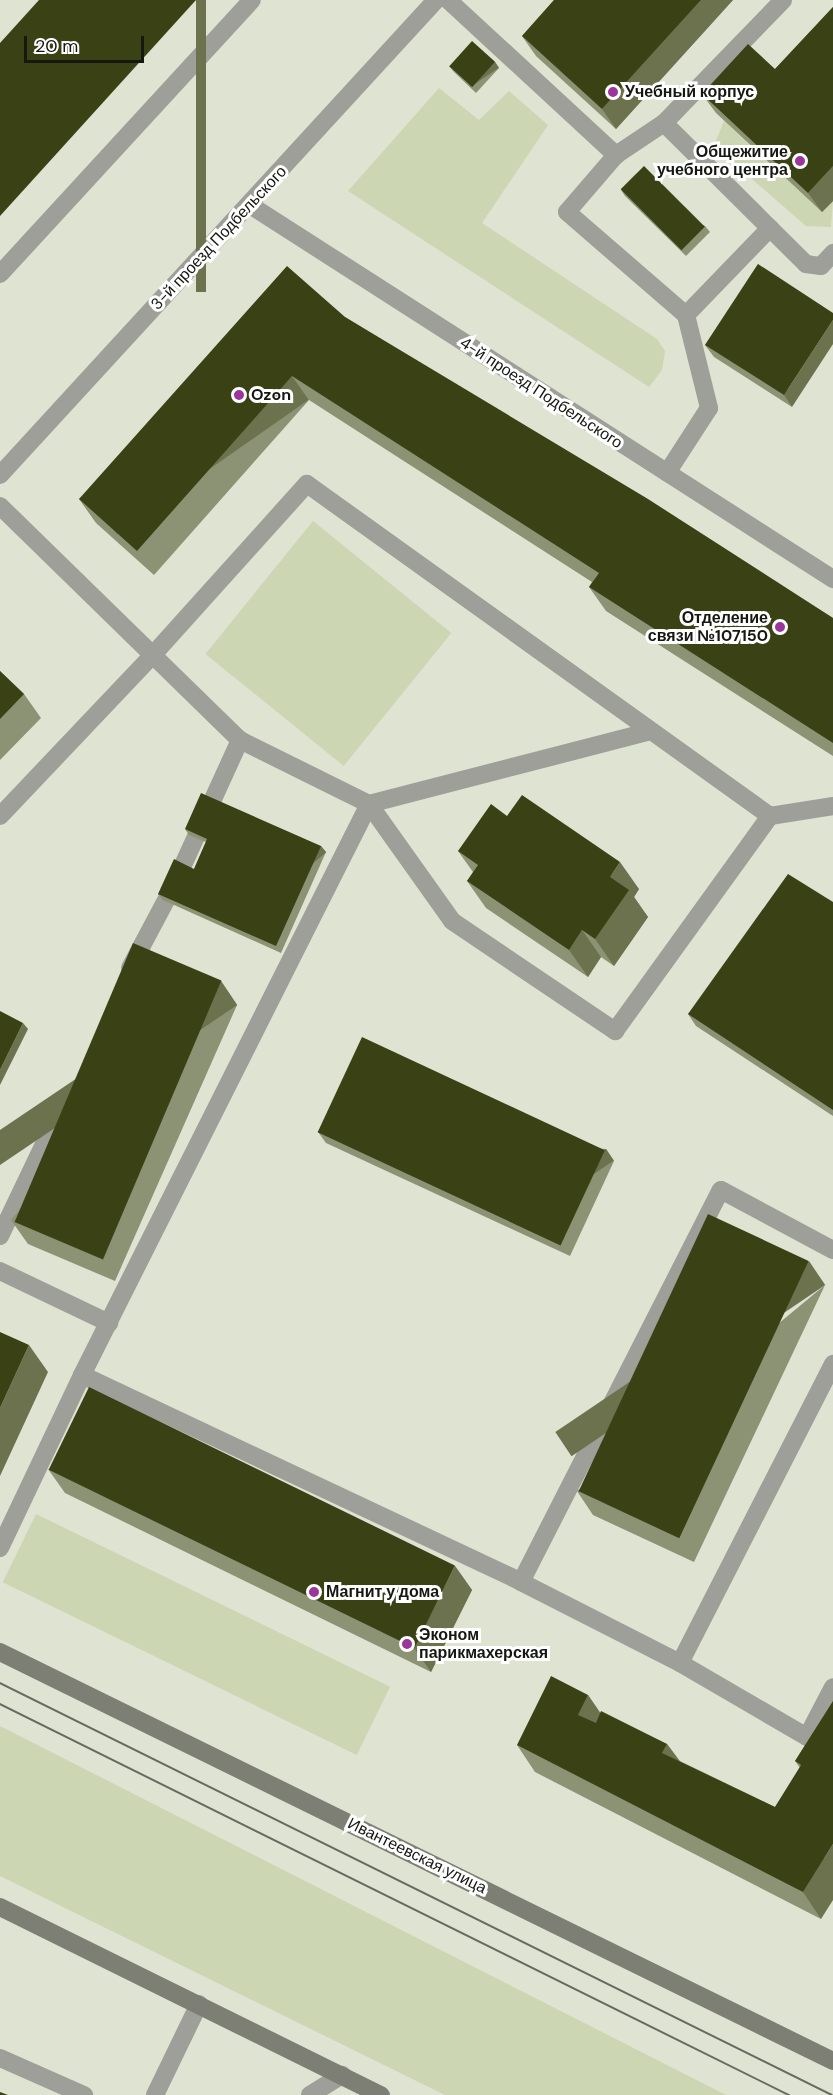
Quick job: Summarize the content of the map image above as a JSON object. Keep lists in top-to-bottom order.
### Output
{
  "streets": {
    "street": ["3-й проезд Подбельского", "4-й проезд Подбельского", "Ивантеевская улица"]
  },
  "crossings": [
    ["3-й проезд Подбельского", "4-й проезд Подбельского"]
  ],
  "places": [
    "Учебный корпус",
    "Общежитие учебного центра",
    "Ozon",
    "Отделение связи №107150",
    "Магнит у дома",
    "Эконом парикмахерская"
  ],
  "scale_bar": "20 m"
}
